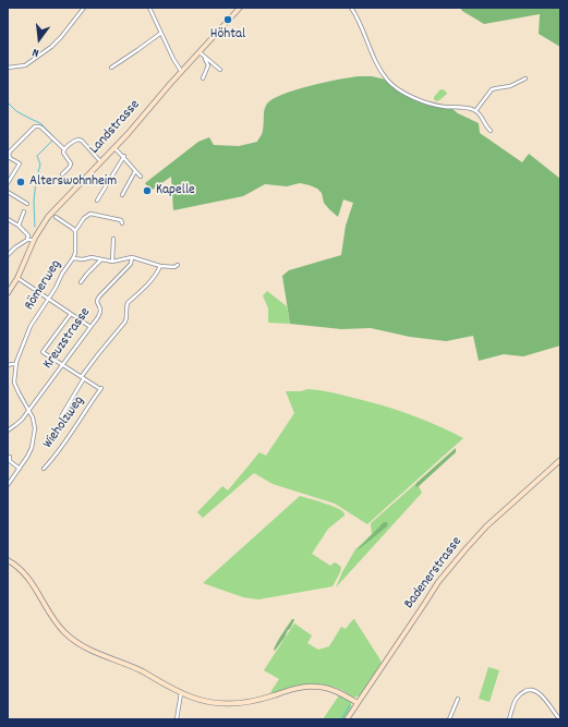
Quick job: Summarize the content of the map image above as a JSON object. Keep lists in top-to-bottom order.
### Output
{
  "streets": {
    "street": [
      "Landstrasse",
      "Römerweg",
      "Kreuzstrasse",
      "Wieholzweg",
      "Badenerstrasse"
    ]
  },
  "crossings": [
    ["Römerweg", "Kreuzstrasse"]
  ],
  "places": ["Höhtal", "Alterswohnheim", "Kapelle"],
  "north": "bottom"
}
